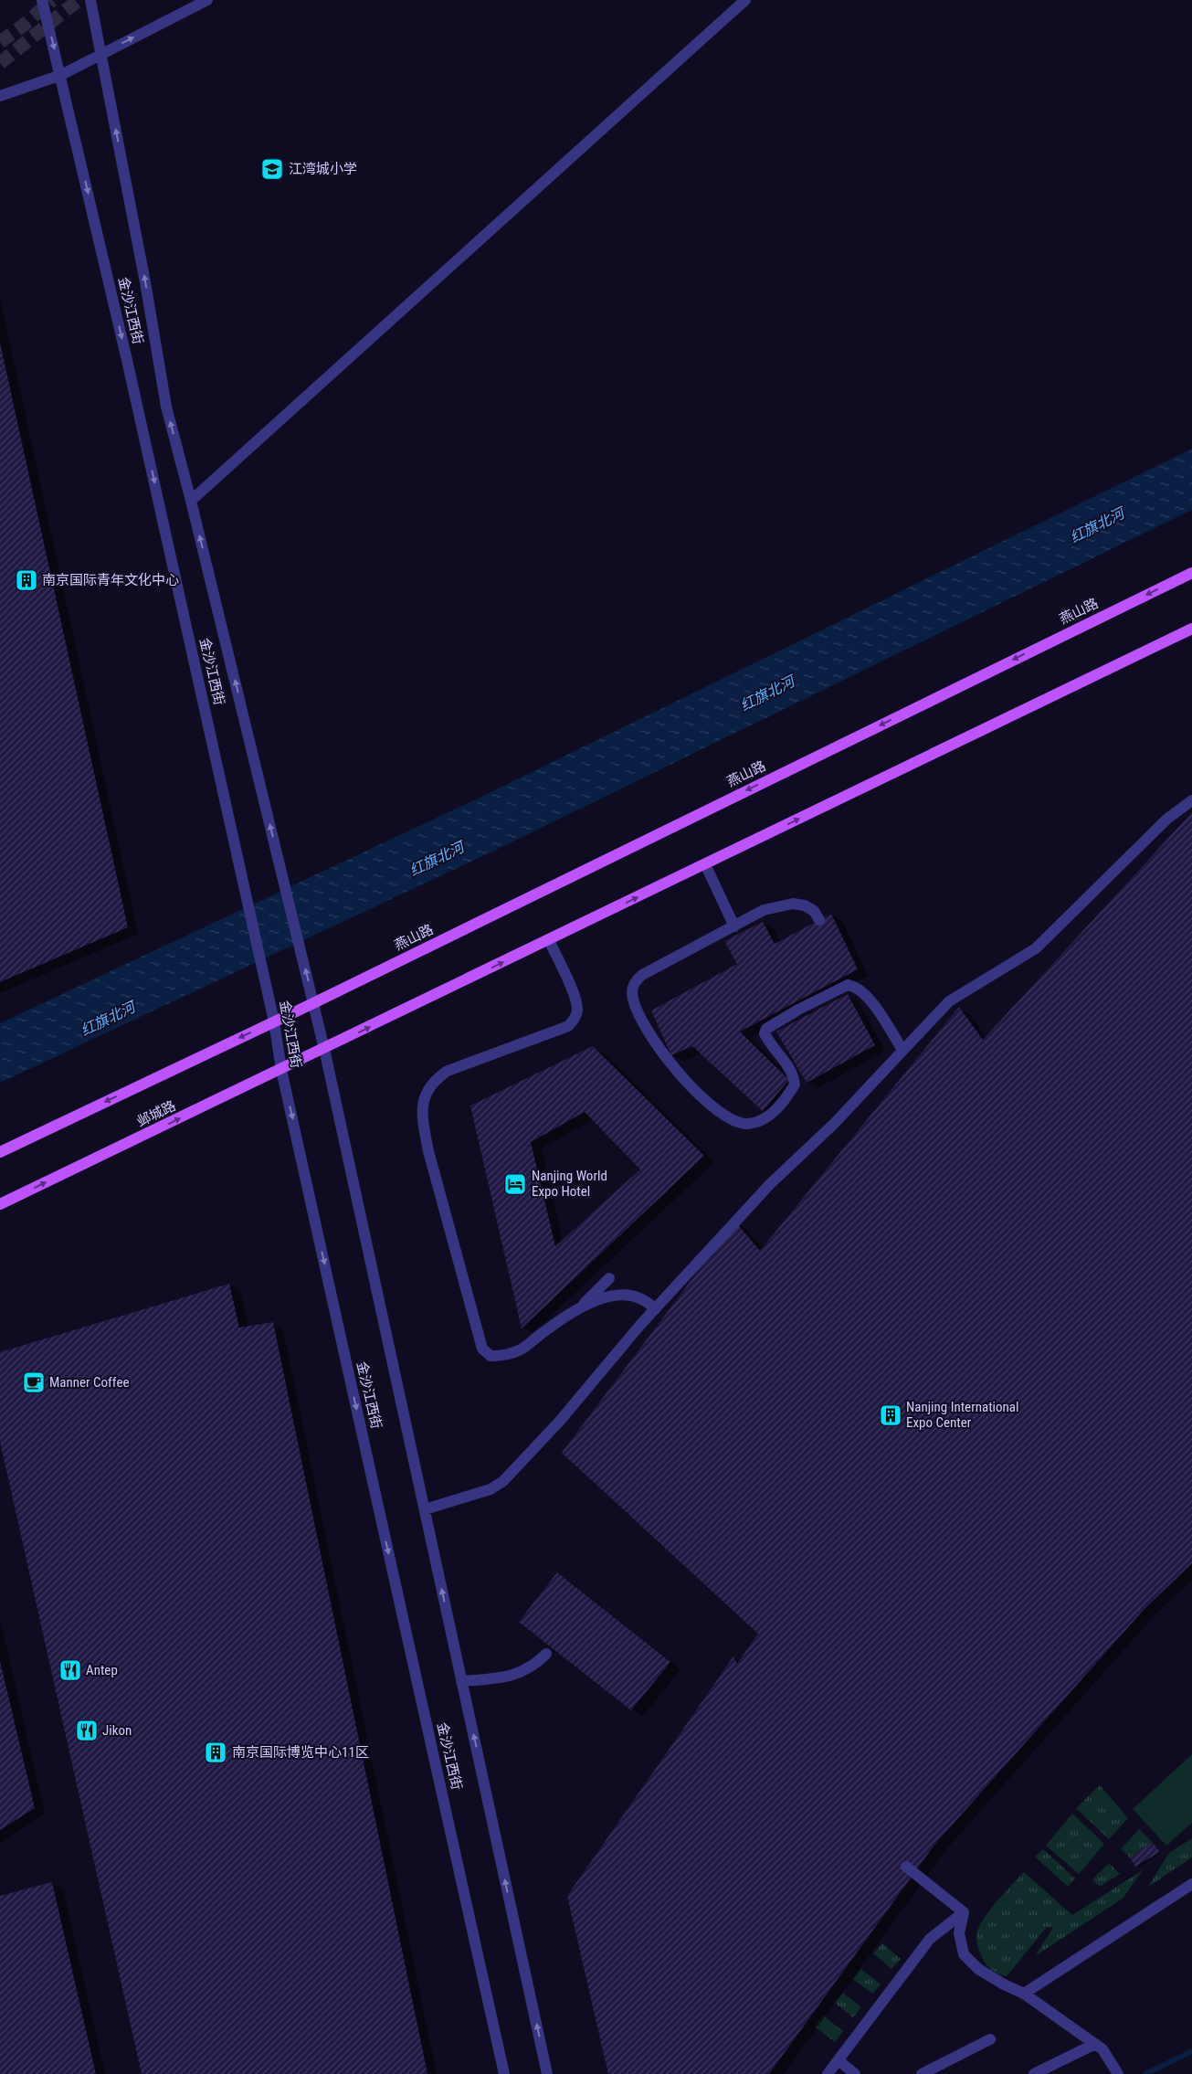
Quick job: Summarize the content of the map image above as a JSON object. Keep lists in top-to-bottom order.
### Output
{
  "streets": {
    "main road": ["燕山路", "邺城路"],
    "street": ["金沙江西街"]
  },
  "crossings": [
    ["金沙江西街", "燕山路"],
    ["金沙江西街", "邺城路"]
  ],
  "water": ["红旗北河"],
  "places": {
    "school or university": ["江湾城小学"],
    "building": ["南京国际青年文化中心", "Nanjing International Expo Center", "南京国际博览中心11区"],
    "hotel": ["Nanjing World Expo Hotel"],
    "cafe": ["Manner Coffee"],
    "restaurant": ["Antep", "Jikon"]
  }
}
